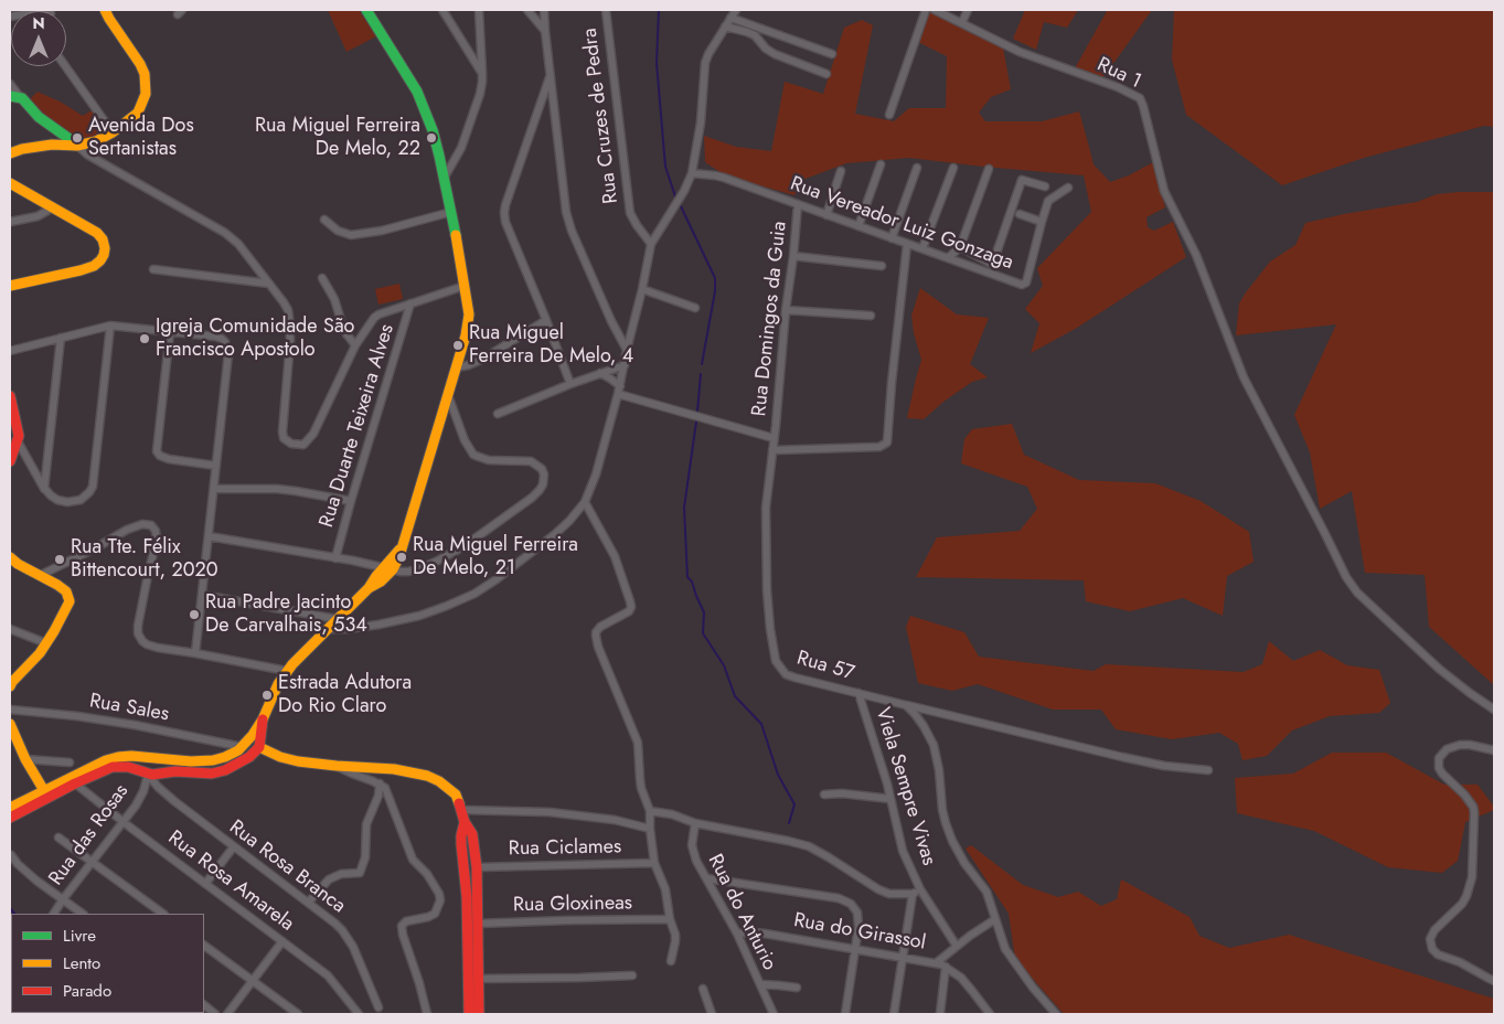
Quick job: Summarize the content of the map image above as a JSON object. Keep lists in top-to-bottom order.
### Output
{
  "streets": {
    "street": [
      "Rua 1",
      "Rua Cruzes de Pedra",
      "Rua Vereador Luiz Gonzaga",
      "Rua Domingos da Guia",
      "Rua Duarte Teixeira Alves",
      "Rua 57",
      "Rua Sales",
      "Viela Sempre Vivas",
      "Rua das Rosas",
      "Rua Ciclames",
      "Rua Rosa Branca",
      "Rua Rosa Amarela",
      "Rua Gloxineas",
      "Rua do Anturio",
      "Rua do Girassol"
    ]
  },
  "crossings": [
    ["Rua Vereador Luiz Gonzaga", "Rua Domingos da Guia"],
    ["Rua Domingos da Guia", "Rua 57"],
    ["Rua 57", "Viela Sempre Vivas"],
    ["Viela Sempre Vivas", "Rua do Girassol"],
    ["Rua das Rosas", "Rua Rosa Branca"],
    ["Rua das Rosas", "Rua Rosa Amarela"],
    ["Rua do Anturio", "Rua do Girassol"]
  ],
  "places": [
    "Avenida Dos Sertanistas",
    "Rua Miguel Ferreira De Melo, 22",
    "Igreja Comunidade São Francisco Apostolo",
    "Rua Miguel Ferreira De Melo, 4",
    "Rua Miguel Ferreira De Melo, 21",
    "Rua Tte. Félix Bittencourt, 2020",
    "Rua Padre Jacinto De Carvalhais, 534",
    "Estrada Adutora Do Rio Claro"
  ],
  "legend": ["Livre", "Lento", "Parado"],
  "north": "top"
}
